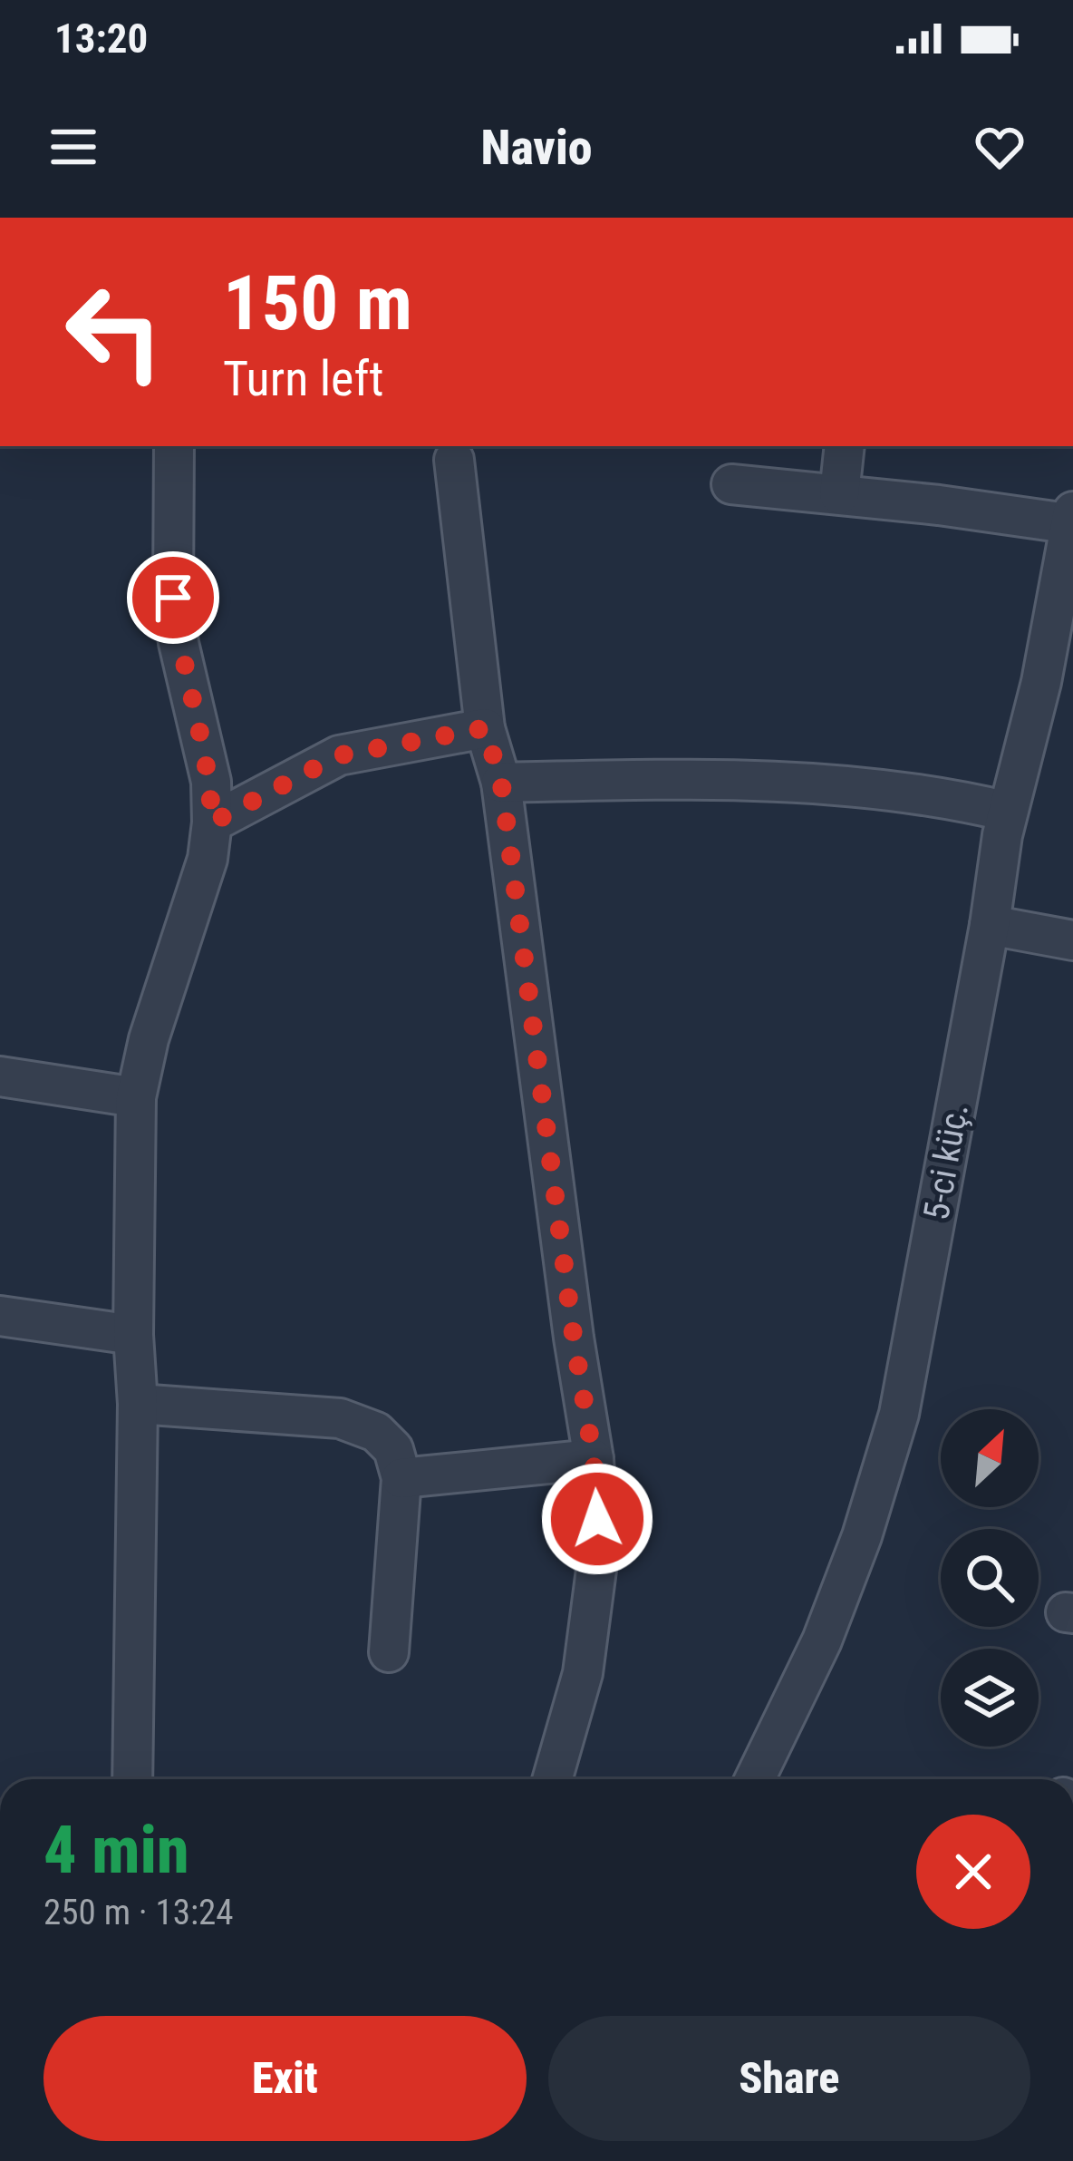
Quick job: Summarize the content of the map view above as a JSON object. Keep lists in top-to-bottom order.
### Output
{
  "streets": {
    "street": ["5-ci küç."]
  },
  "north": "top right",
  "page": {
    "status": "13:20",
    "header": "Navio",
    "turn": ["150 m", "Turn left"],
    "heading": ["4 min", "250 m · 13:24"],
    "buttons": ["Exit", "Share"]
  }
}
